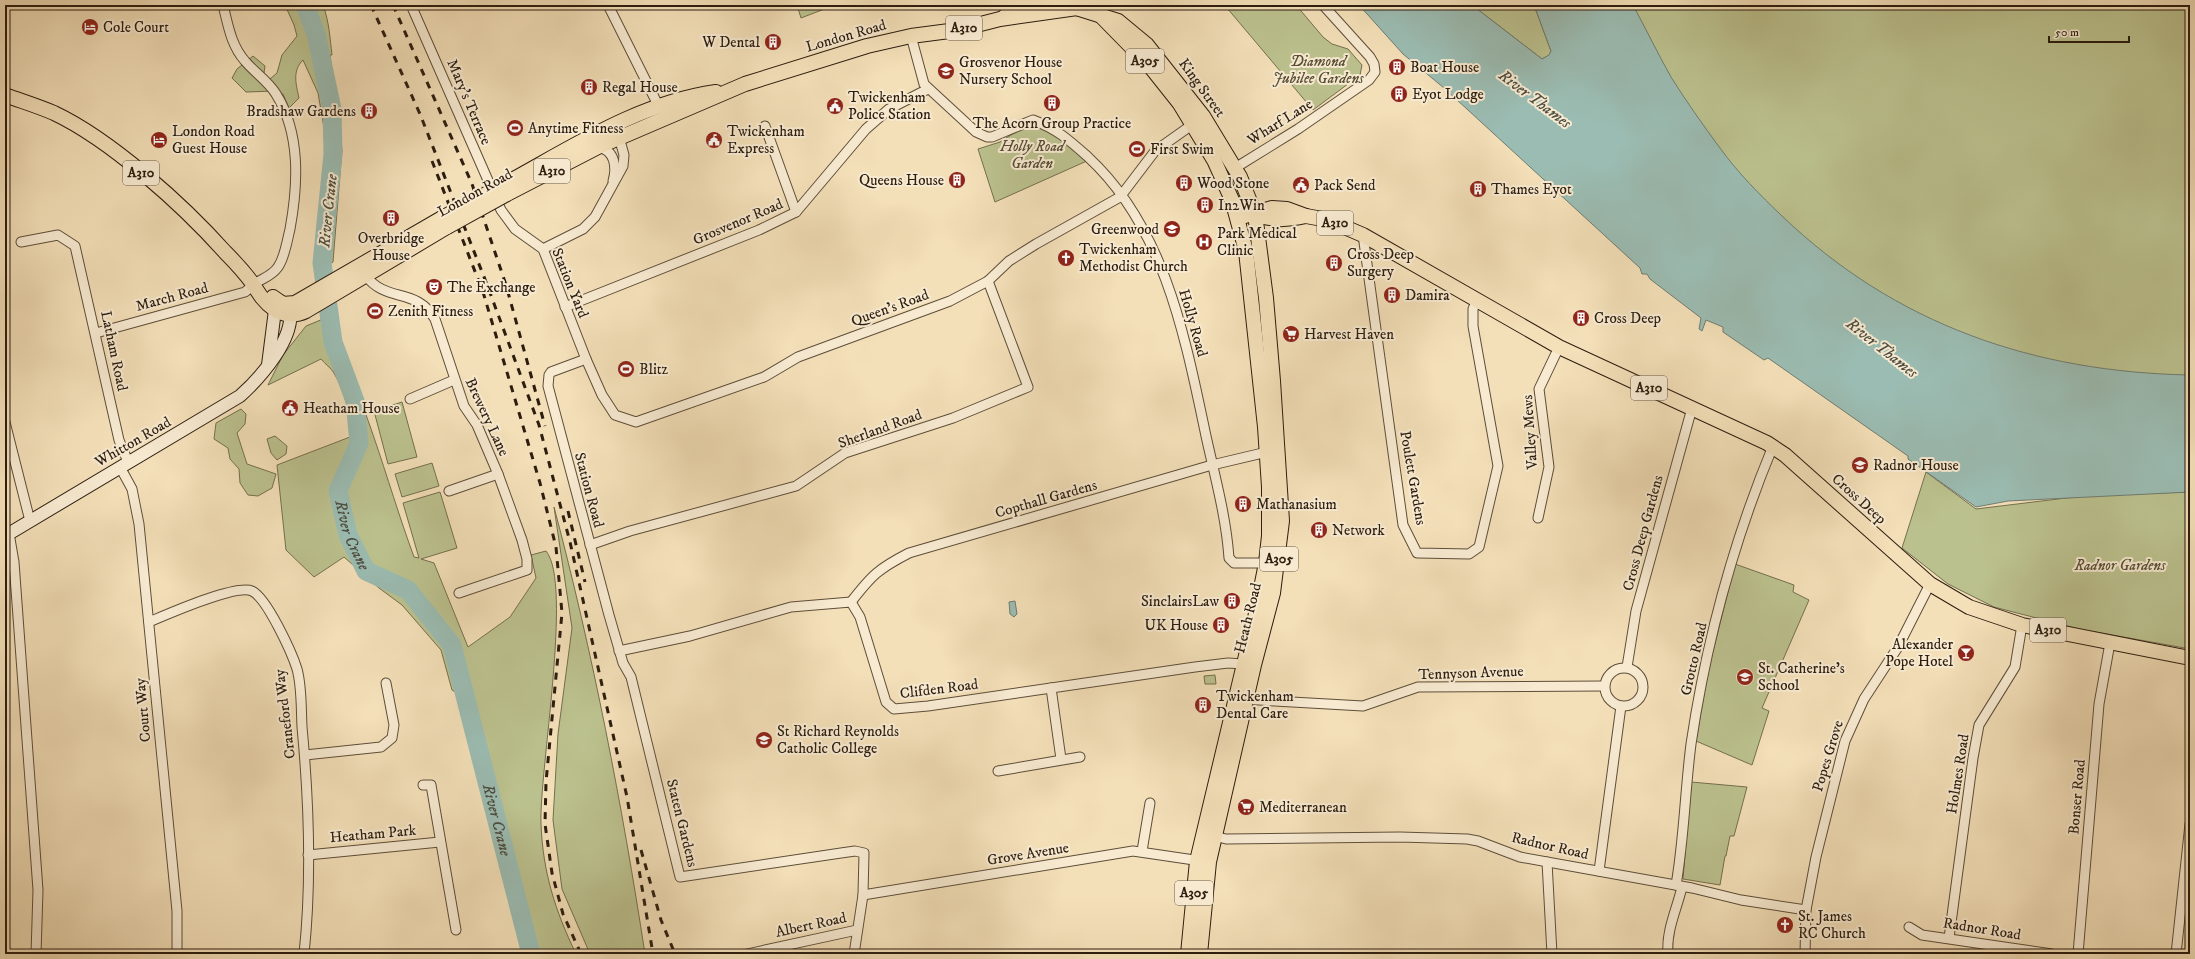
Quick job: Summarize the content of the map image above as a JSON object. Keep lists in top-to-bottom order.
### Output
{
  "streets": {
    "main road": [
      "A310",
      "London Road",
      "A305",
      "King Street",
      "Whitton Road",
      "Cross Deep",
      "Heath Road"
    ],
    "street": [
      "Mary's Terrace",
      "Wharf Lane",
      "Grosvenor Road",
      "Station Yard",
      "March Road",
      "Queen's Road",
      "Holly Road",
      "Latham Road",
      "Brewery Lane",
      "Sherland Road",
      "Valley Mews",
      "Poulett Gardens",
      "Station Road",
      "Copthall Gardens",
      "Cross Deep Gardens",
      "Grotto Road",
      "Tennyson Avenue",
      "Clifden Road",
      "Court Way",
      "Craneford Way",
      "Popes Grove",
      "Holmes Road",
      "Bonser Road",
      "Staten Gardens",
      "Heatham Park",
      "Radnor Road",
      "Grove Avenue",
      "Albert Road"
    ]
  },
  "crossings": [
    ["A310", "London Road"],
    ["A310", "March Road"],
    ["A310", "Whitton Road"],
    ["London Road", "King Street"],
    ["London Road", "Holly Road"],
    ["London Road", "Brewery Lane"],
    ["London Road", "Whitton Road"],
    ["King Street", "Wharf Lane"],
    ["King Street", "Queen's Road"],
    ["King Street", "Cross Deep"],
    ["King Street", "Heath Road"],
    ["Mary's Terrace", "Station Yard"],
    ["Grosvenor Road", "Station Yard"],
    ["Grosvenor Road", "Holly Road"],
    ["Station Yard", "Queen's Road"],
    ["Station Yard", "Station Road"],
    ["March Road", "Latham Road"],
    ["Queen's Road", "Holly Road"],
    ["Queen's Road", "Sherland Road"],
    ["Queen's Road", "Station Road"],
    ["Holly Road", "Copthall Gardens"],
    ["Holly Road", "Heath Road"],
    ["Latham Road", "Whitton Road"],
    ["Latham Road", "Court Way"],
    ["Sherland Road", "Station Road"],
    ["Valley Mews", "Cross Deep"],
    ["Whitton Road", "Court Way"],
    ["Poulett Gardens", "Cross Deep"],
    ["Station Road", "Staten Gardens"],
    ["Copthall Gardens", "Heath Road"],
    ["Copthall Gardens", "Clifden Road"],
    ["Cross Deep", "Cross Deep Gardens"],
    ["Cross Deep", "Heath Road"],
    ["Cross Deep", "Grotto Road"],
    ["Cross Deep", "Popes Grove"],
    ["Cross Deep", "Holmes Road"],
    ["Cross Deep", "Bonser Road"],
    ["Cross Deep Gardens", "Tennyson Avenue"],
    ["Heath Road", "Tennyson Avenue"],
    ["Heath Road", "Clifden Road"],
    ["Heath Road", "Radnor Road"],
    ["Heath Road", "Grove Avenue"],
    ["Grotto Road", "Radnor Road"],
    ["Court Way", "Craneford Way"],
    ["Craneford Way", "Heatham Park"],
    ["Popes Grove", "Radnor Road"],
    ["Holmes Road", "Radnor Road"],
    ["Staten Gardens", "Grove Avenue"]
  ],
  "water": ["River Thames", "River Crane"],
  "parks": ["Diamond Jubilee Gardens", "Holly Road Garden", "Radnor Gardens"],
  "places": {
    "hotel": ["Cole Court", "London Road Guest House"],
    "building": [
      "W Dental",
      "Boat House",
      "Regal House",
      "Eyot Lodge",
      "The Acorn Group Practice",
      "Bradshaw Gardens",
      "Queens House",
      "Wood Stone",
      "Thames Eyot",
      "In2Win",
      "Overbridge House",
      "Cross Deep Surgery",
      "Damira",
      "Cross Deep",
      "Mathanasium",
      "Network",
      "SinclairsLaw",
      "UK House",
      "Twickenham Dental Care"
    ],
    "school or university": [
      "Grosvenor House Nursery School",
      "Greenwood",
      "Radnor House",
      "St. Catherine's School",
      "St Richard Reynolds Catholic College"
    ],
    "public building": [
      "Twickenham Police Station",
      "Twickenham Express",
      "Pack Send",
      "Heatham House"
    ],
    "sports": [
      "Anytime Fitness",
      "First Swim",
      "Zenith Fitness",
      "Blitz"
    ],
    "hospital": ["Park Medical Clinic"],
    "church": ["Twickenham Methodist Church", "St. James RC Church"],
    "theatre": ["The Exchange"],
    "supermarket": ["Harvest Haven", "Mediterranean"],
    "bar": ["Alexander Pope Hotel"]
  },
  "scale_bar": "50 m"
}
